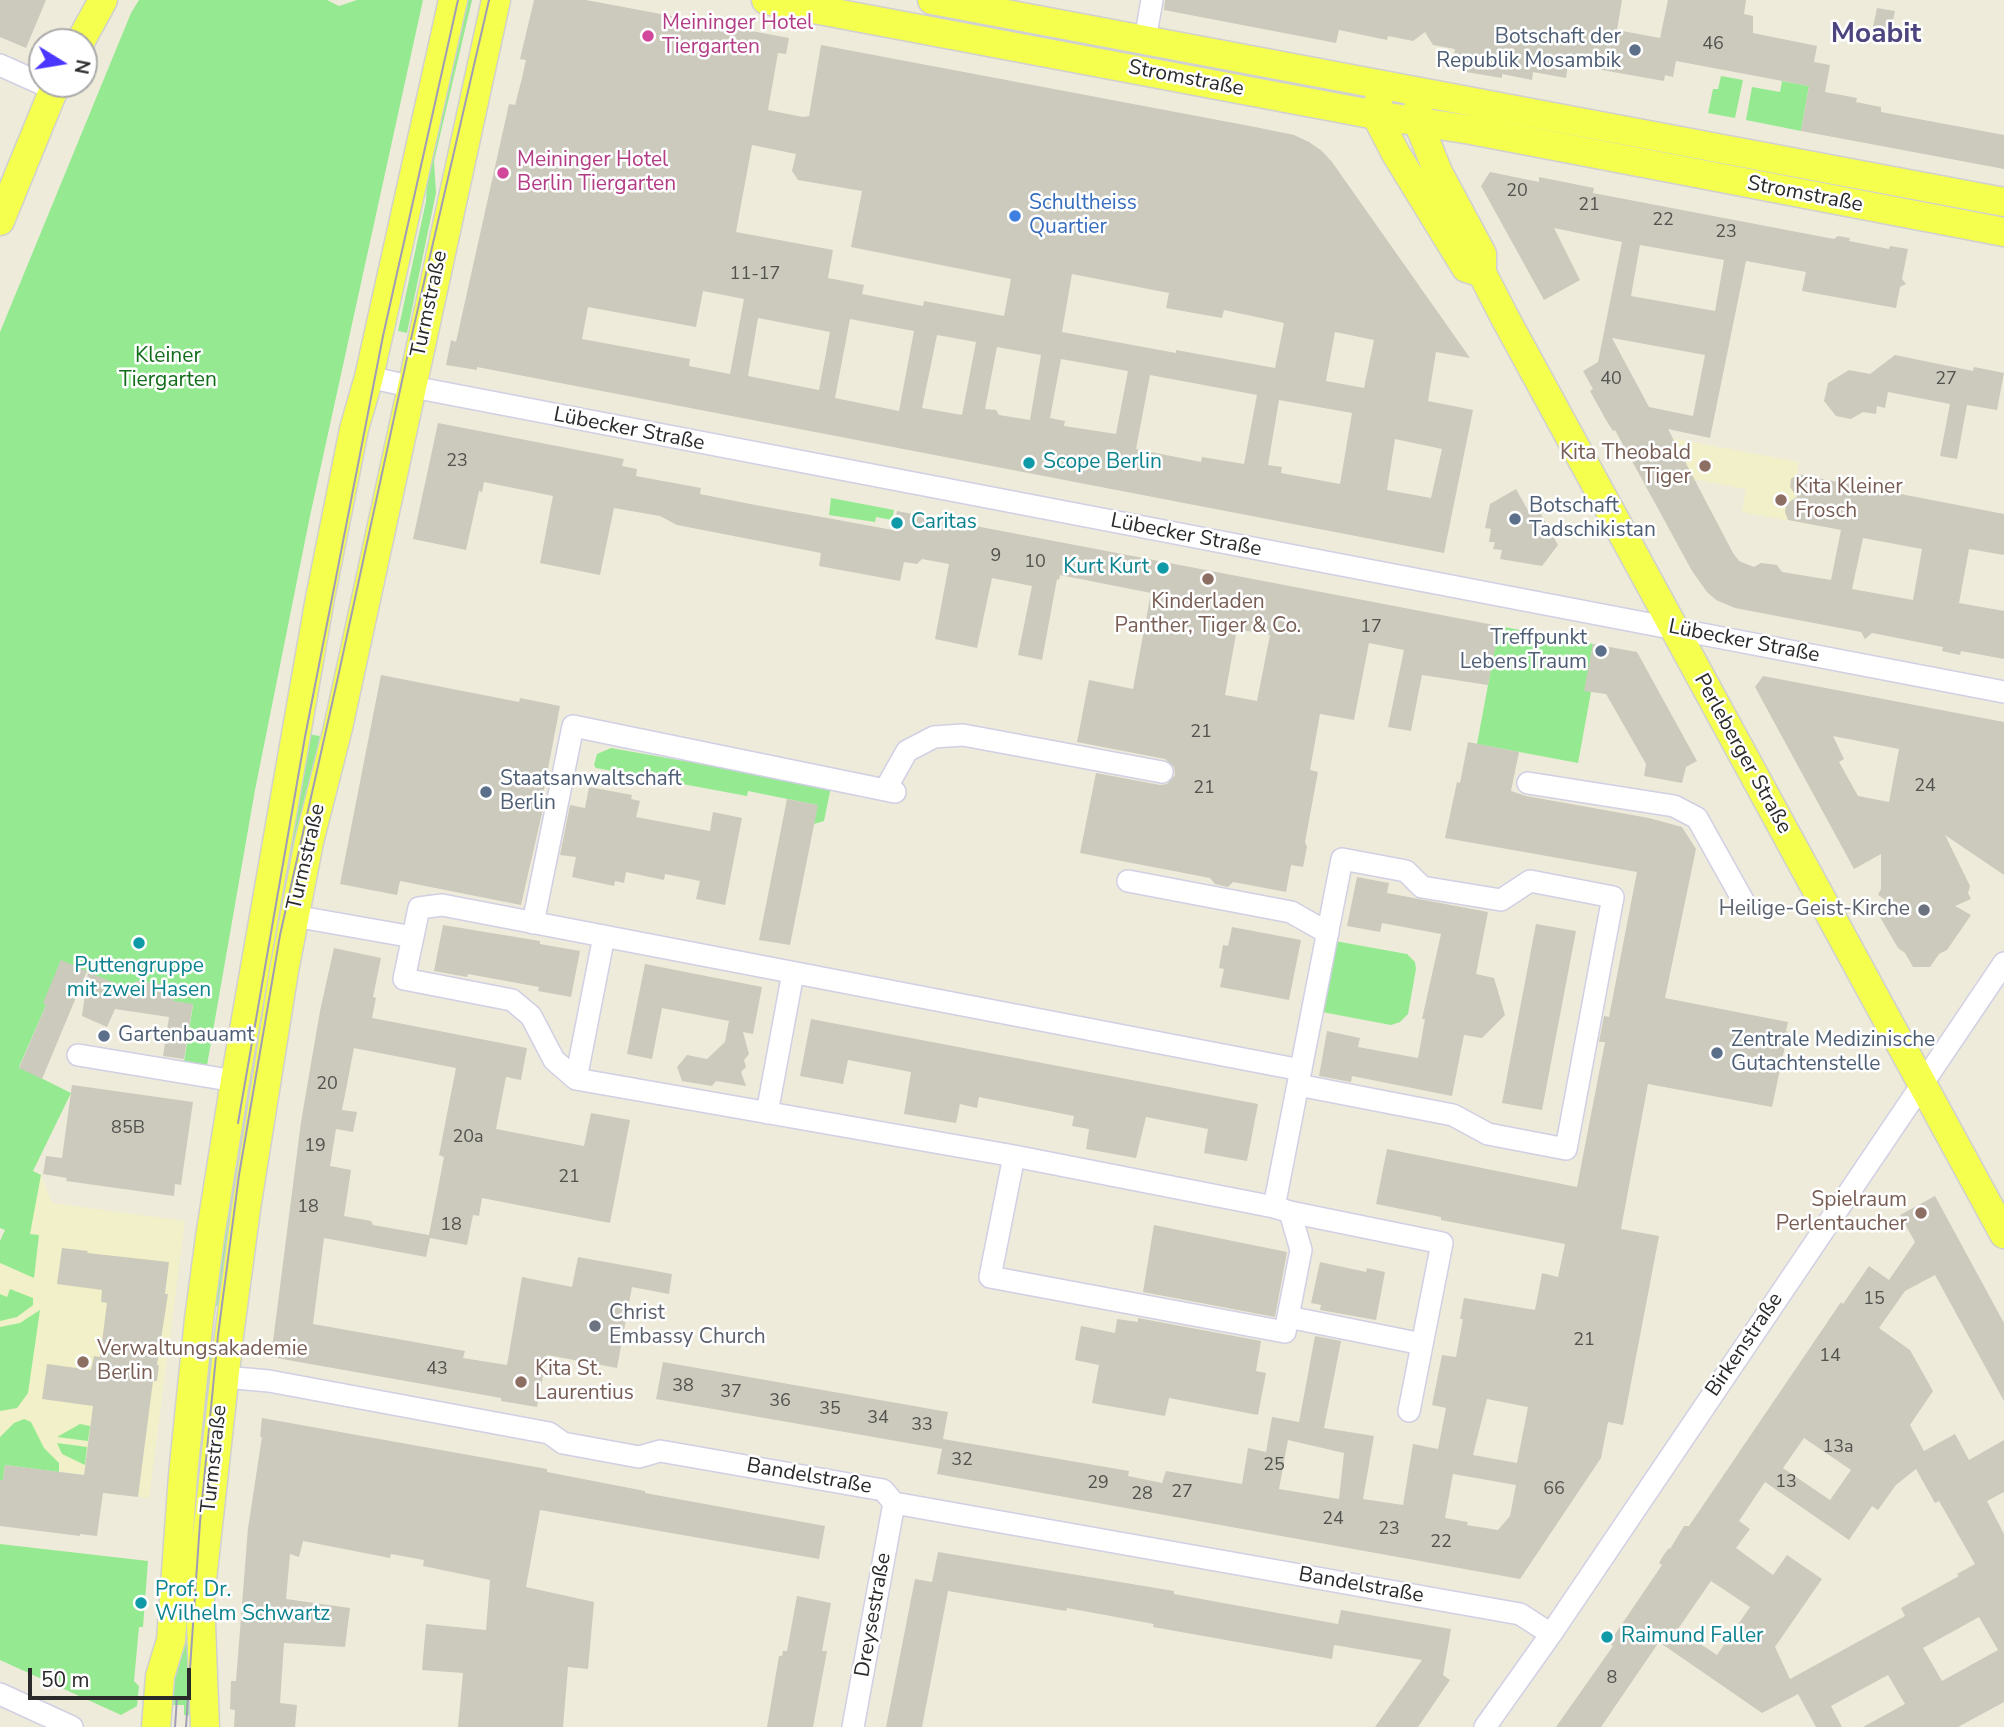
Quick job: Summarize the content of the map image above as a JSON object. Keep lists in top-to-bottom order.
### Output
{
  "streets": {
    "main road": ["Stromstraße", "Turmstraße", "Perleberger Straße"],
    "street": [
      "Lübecker Straße",
      "Birkenstraße",
      "Bandelstraße",
      "Dreysestraße"
    ]
  },
  "crossings": [
    ["Stromstraße", "Perleberger Straße"],
    ["Turmstraße", "Lübecker Straße"],
    ["Turmstraße", "Bandelstraße"],
    ["Lübecker Straße", "Perleberger Straße"],
    ["Perleberger Straße", "Birkenstraße"],
    ["Birkenstraße", "Bandelstraße"],
    ["Bandelstraße", "Dreysestraße"]
  ],
  "districts": ["Moabit"],
  "parks": ["Kleiner Tiergarten"],
  "places": [
    "Meininger Hotel Tiergarten",
    "Botschaft der Republik Mosambik",
    "Meininger Hotel Berlin Tiergarten",
    "Schultheiss Quartier",
    "Scope Berlin",
    "Kita Theobald Tiger",
    "Kita Kleiner Frosch",
    "Botschaft Tadschikistan",
    "Caritas",
    "Kurt Kurt",
    "Kinderladen Panther, Tiger & Co.",
    "Treffpunkt LebensTraum",
    "Staatsanwaltschaft Berlin",
    "Heilige-Geist-Kirche",
    "Puttengruppe mit zwei Hasen",
    "Gartenbauamt",
    "Zentrale Medizinische Gutachtenstelle",
    "Spielraum Perlentaucher",
    "Christ Embassy Church",
    "Verwaltungsakademie Berlin",
    "Kita St. Laurentius",
    "Prof. Dr. Wilhelm Schwartz",
    "Raimund Faller"
  ],
  "house_numbers": [
    "46",
    "20",
    "21",
    "22",
    "23",
    "11-17",
    "40",
    "27",
    "23",
    "9",
    "10",
    "17",
    "21",
    "24",
    "21",
    "20",
    "85B",
    "20a",
    "19",
    "21",
    "18",
    "18",
    "15",
    "21",
    "14",
    "43",
    "38",
    "37",
    "36",
    "35",
    "34",
    "33",
    "13a",
    "32",
    "25",
    "13",
    "29",
    "66",
    "27",
    "28",
    "24",
    "23",
    "22",
    "8"
  ],
  "scale_bar": "50 m",
  "north": "right"
}
